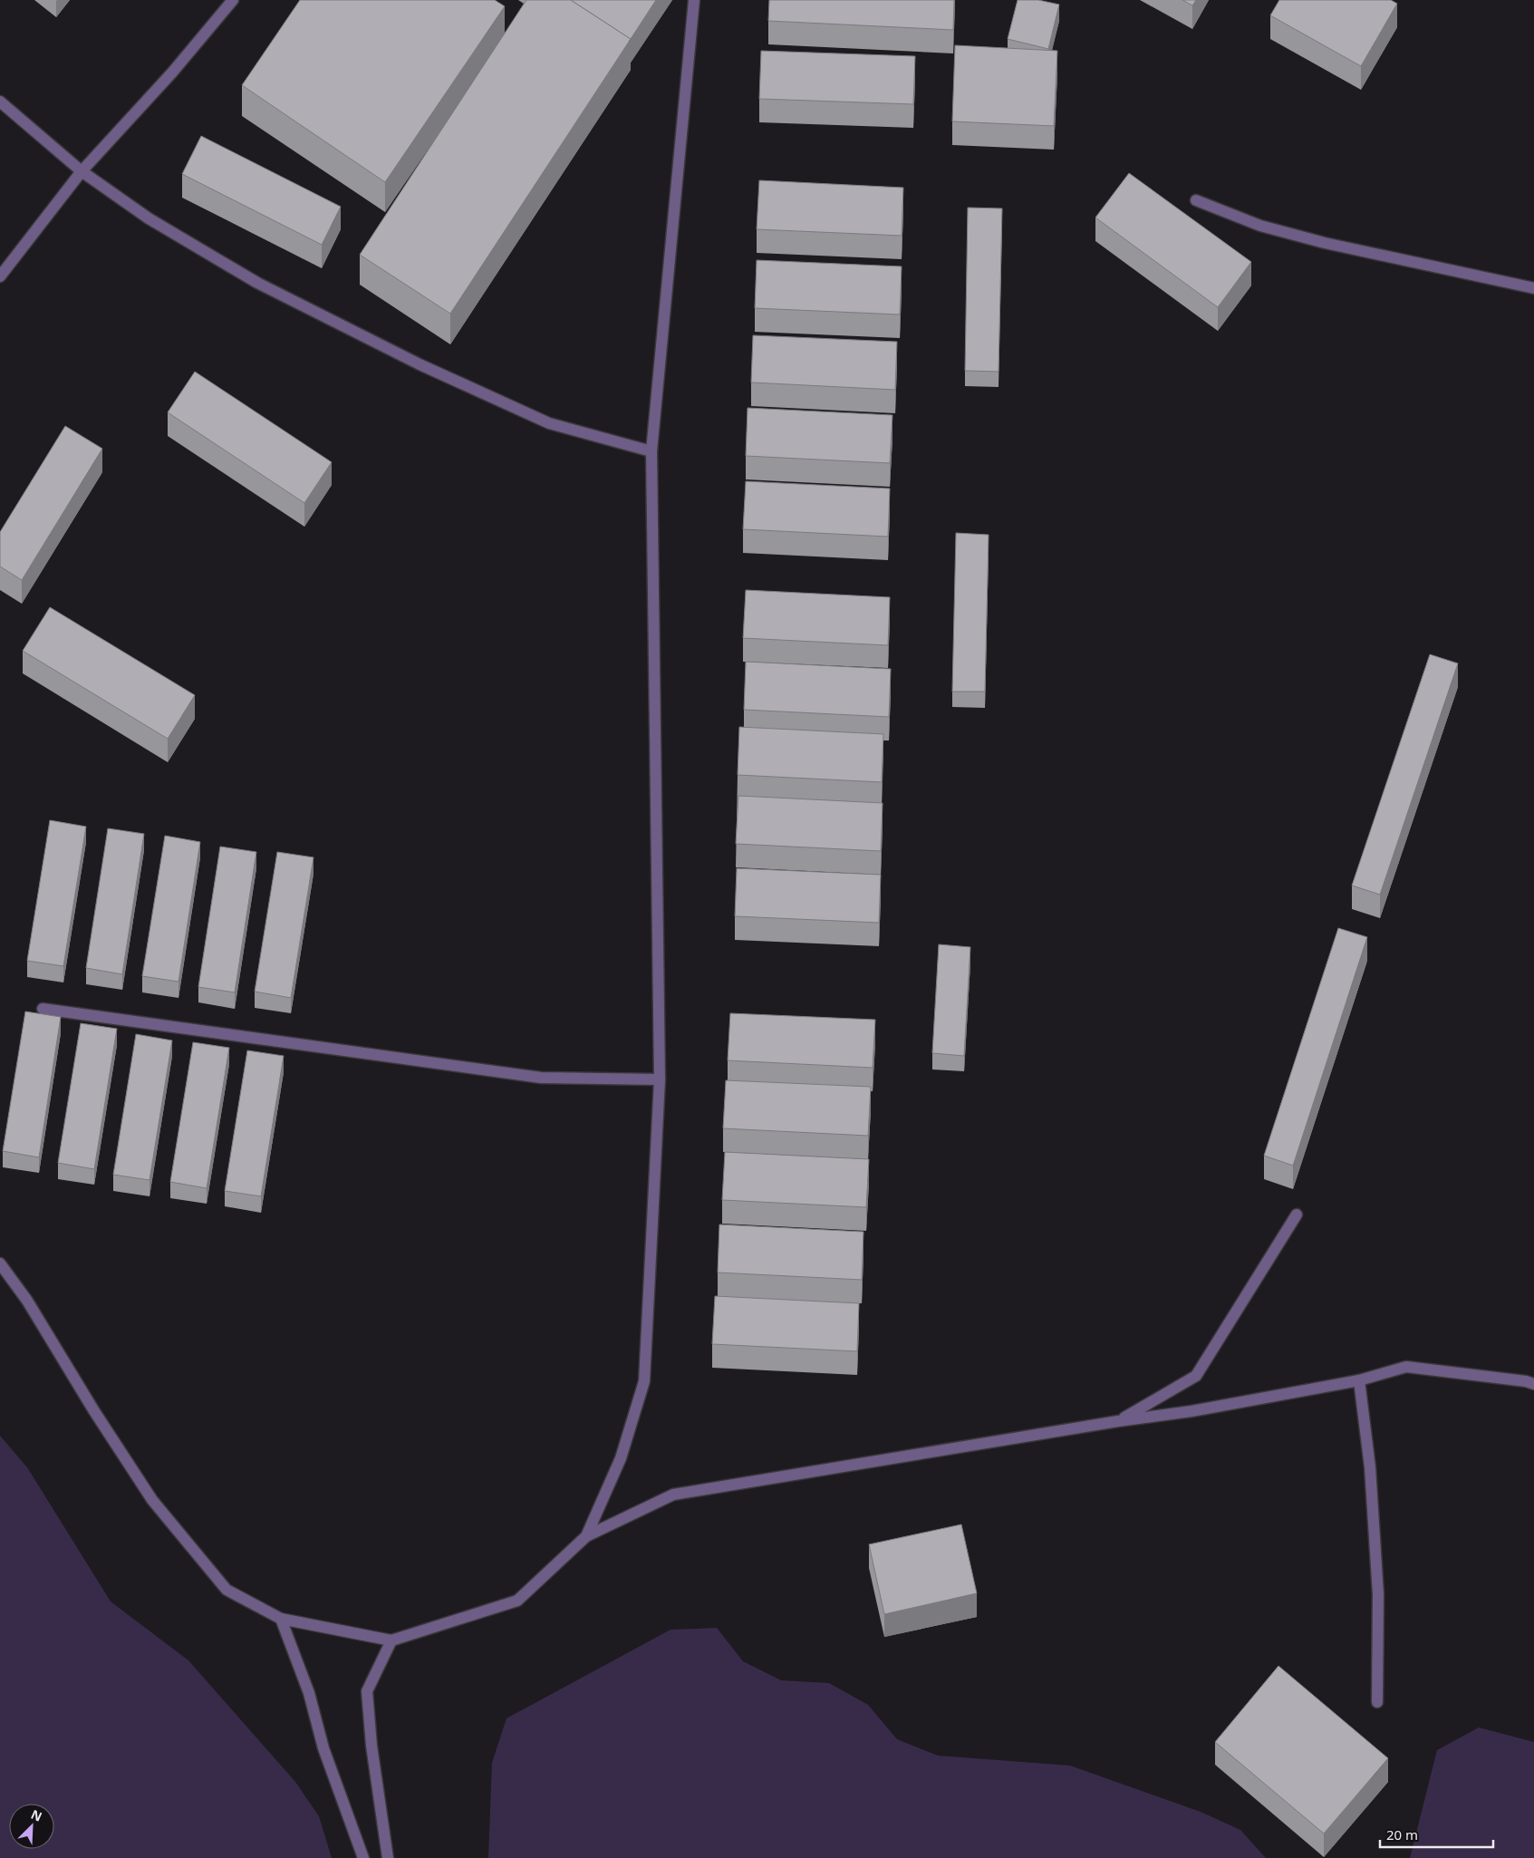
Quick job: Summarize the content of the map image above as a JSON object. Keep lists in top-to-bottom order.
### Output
{
  "scale_bar": "20 m",
  "north": "top right"
}
